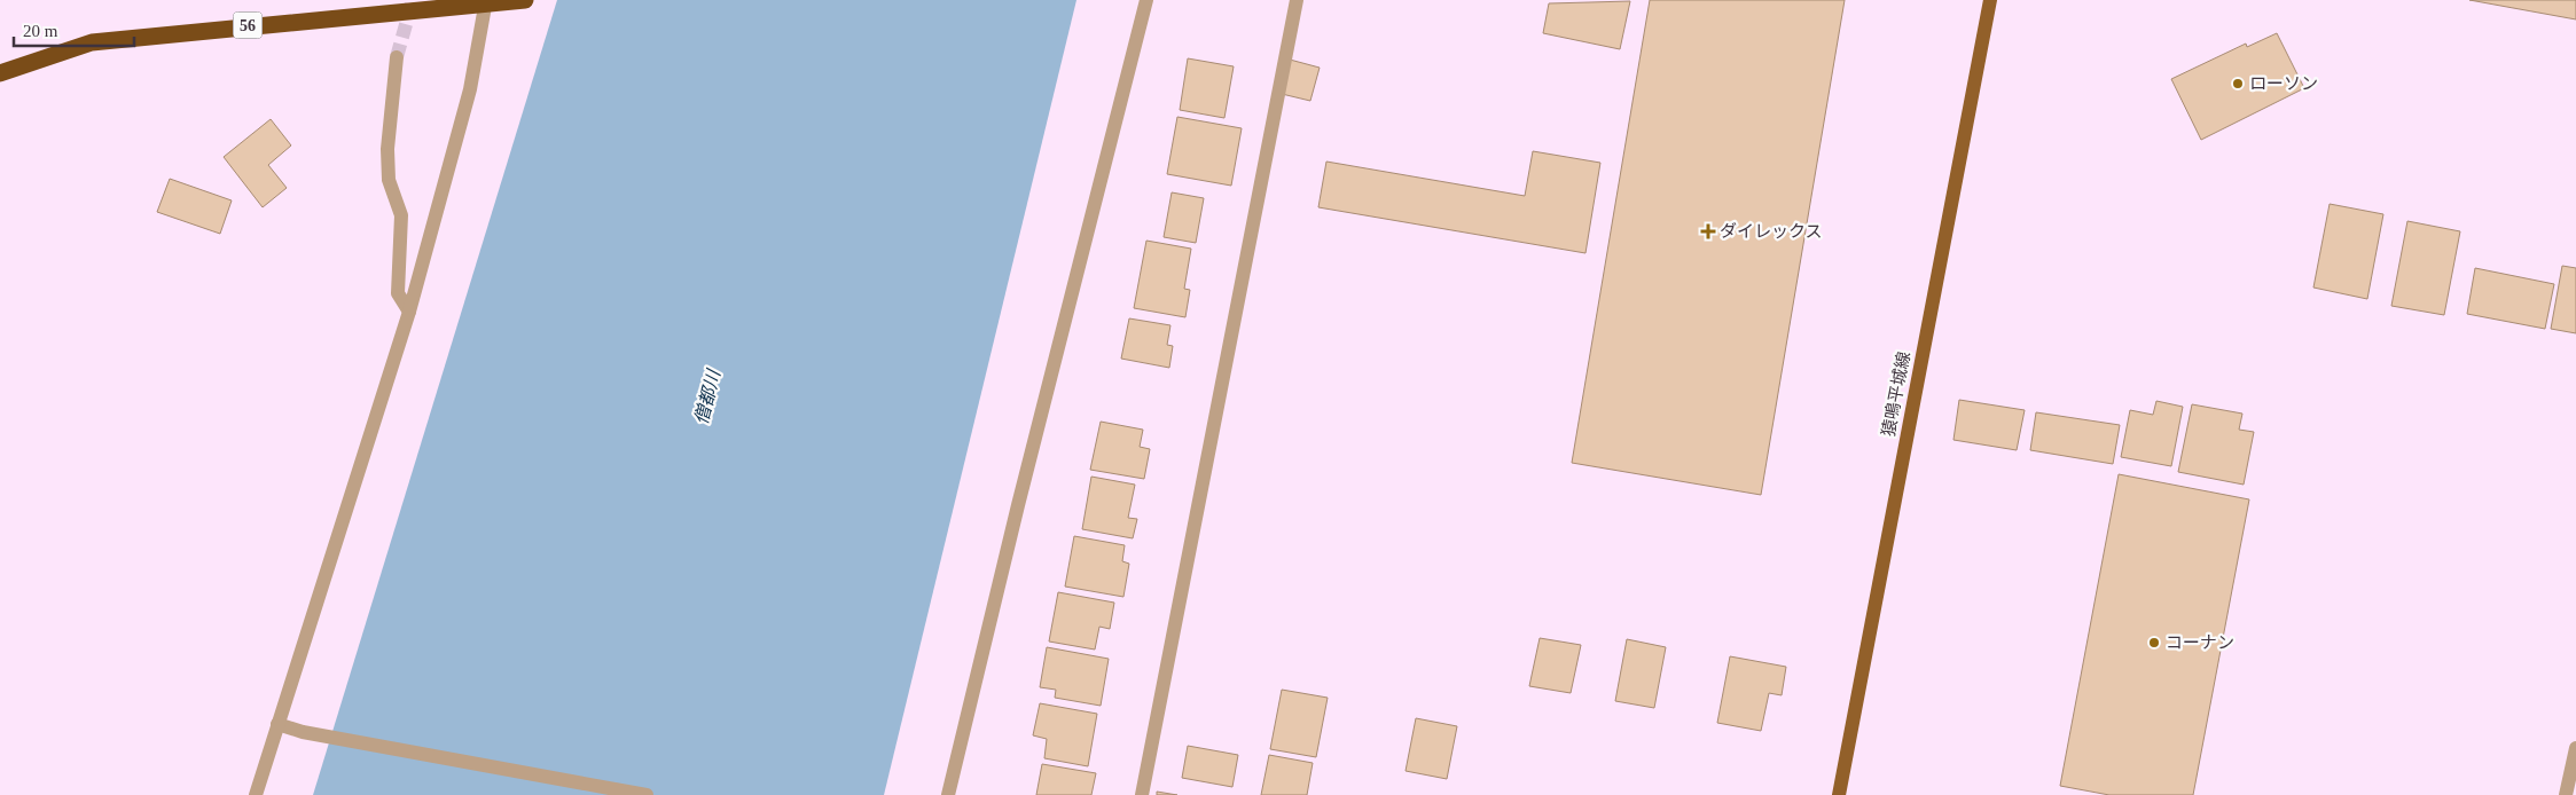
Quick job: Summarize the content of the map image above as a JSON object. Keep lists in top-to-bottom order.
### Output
{
  "streets": {
    "highway": ["56"],
    "main road": ["猿鳴平城線"]
  },
  "water": ["僧都川"],
  "places": {
    "other": ["ローソン", "コーナン"],
    "health": ["ダイレックス"]
  },
  "scale_bar": "20 m"
}
